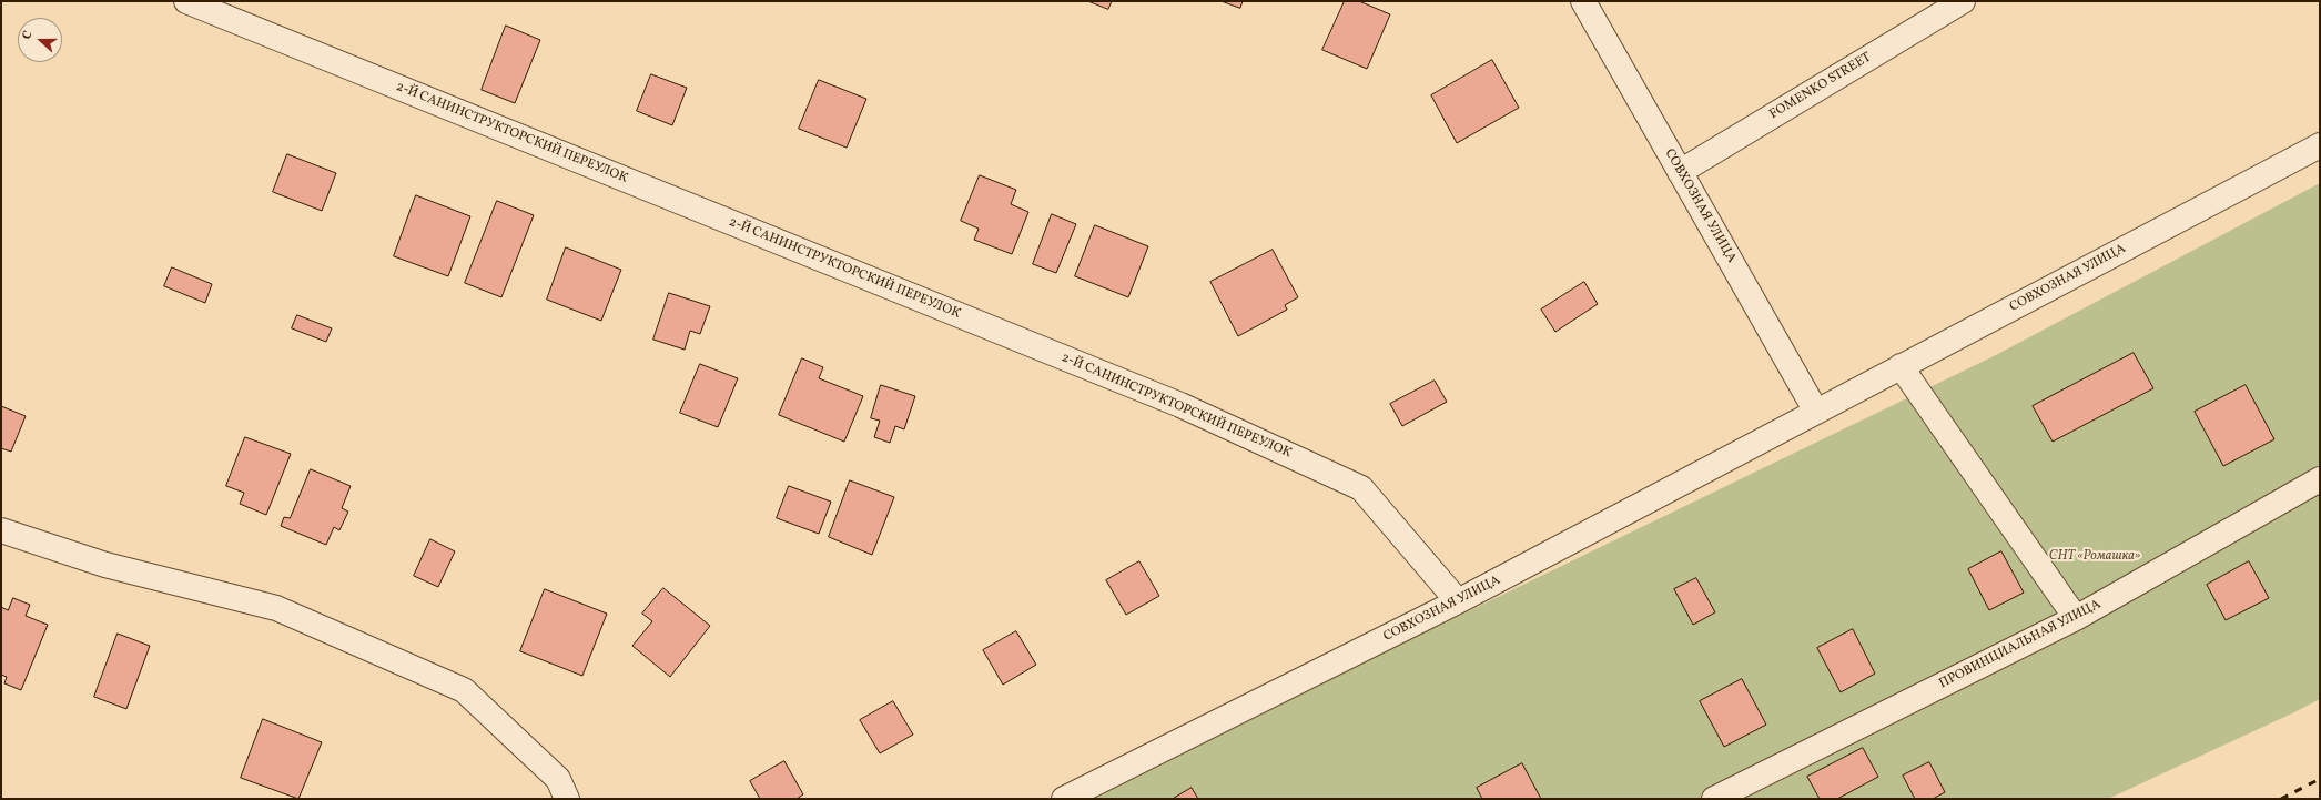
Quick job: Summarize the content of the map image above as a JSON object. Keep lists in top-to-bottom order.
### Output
{
  "streets": {
    "street": [
      "FOMENKO STREET",
      "2-Й САНИНСТРУКТОРСКИЙ ПЕРЕУЛОК",
      "СОВХОЗНАЯ УЛИЦА",
      "ПРОВИНЦИАЛЬНАЯ УЛИЦА"
    ]
  },
  "crossings": [
    ["FOMENKO STREET", "СОВХОЗНАЯ УЛИЦА"],
    ["2-Й САНИНСТРУКТОРСКИЙ ПЕРЕУЛОК", "СОВХОЗНАЯ УЛИЦА"]
  ],
  "parks": ["СНТ «Ромашка»"],
  "north": "left"
}
